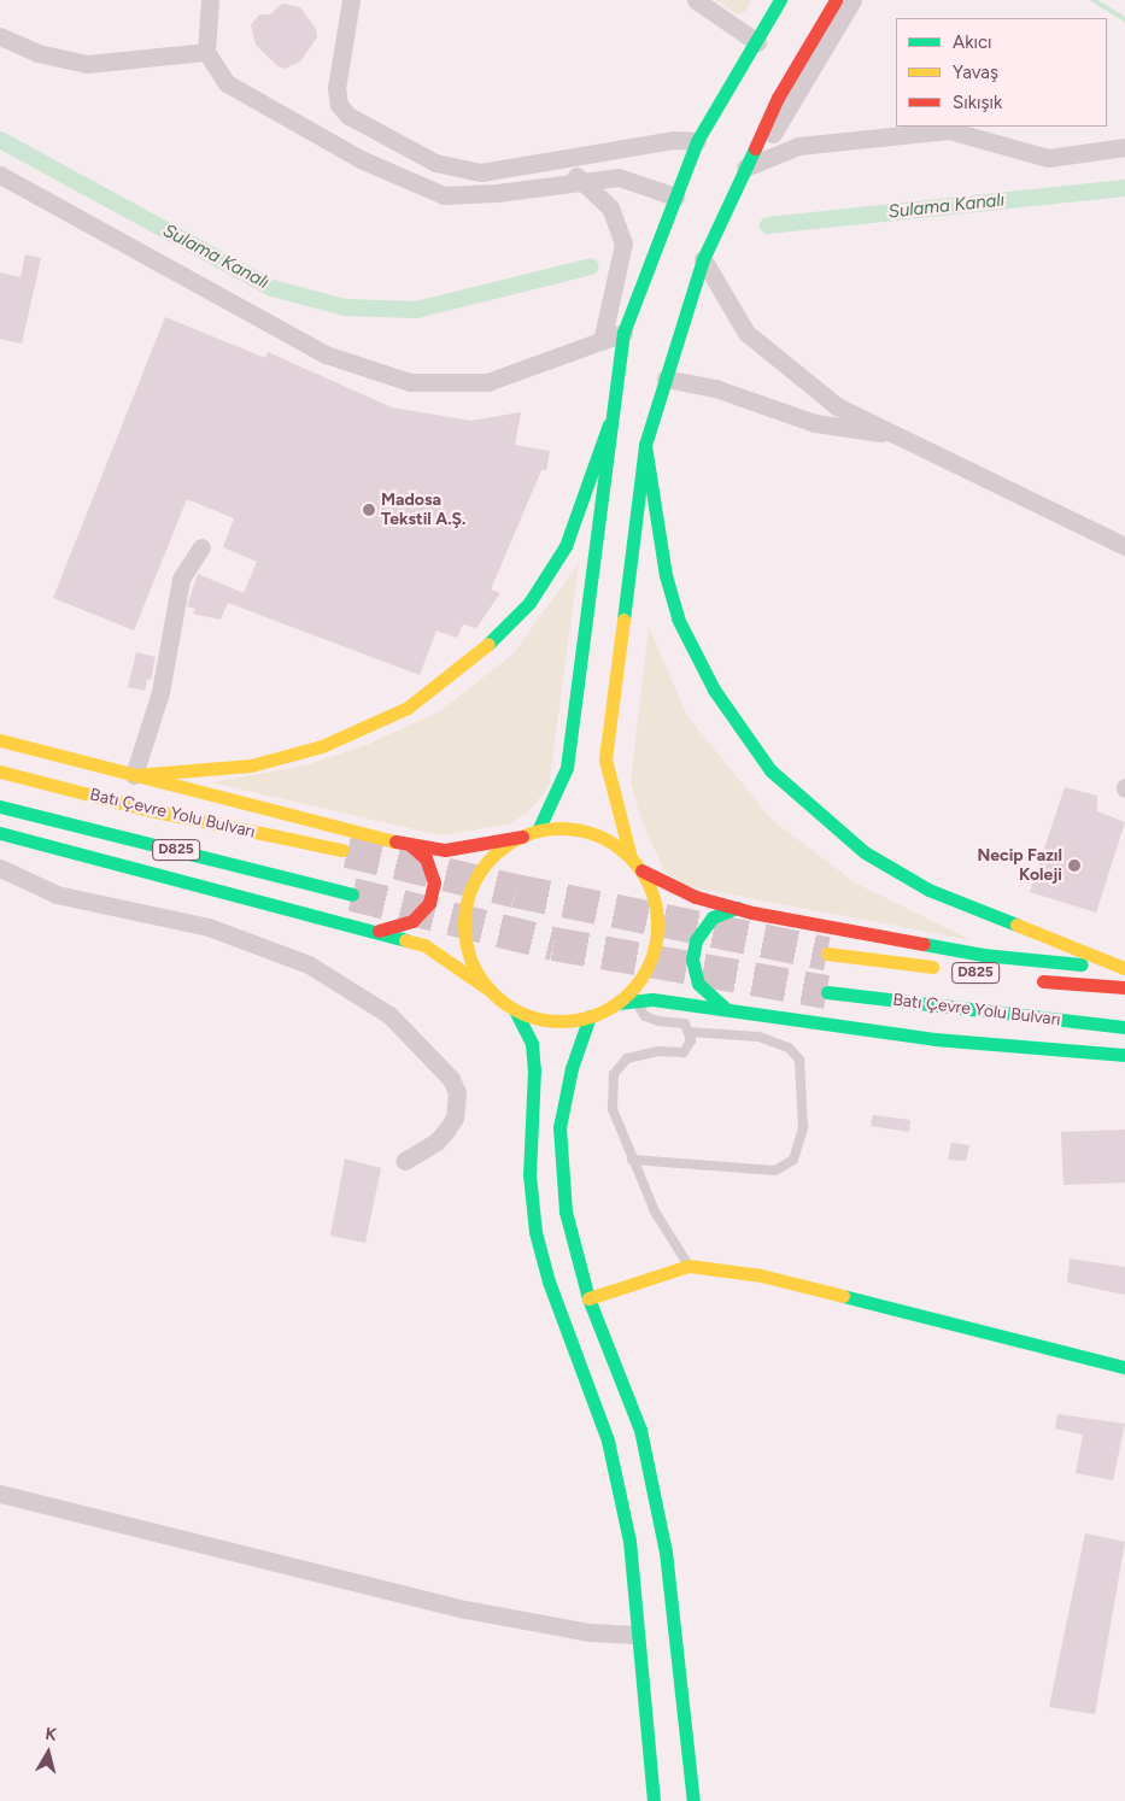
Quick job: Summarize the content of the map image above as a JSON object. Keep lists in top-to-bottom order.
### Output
{
  "streets": {
    "main road": ["Batı Çevre Yolu Bulvarı", "D825"]
  },
  "water": ["Sulama Kanalı"],
  "places": ["Madosa Tekstil A.Ş.", "Necip Fazıl Koleji"],
  "legend": ["Akıcı", "Yavaş", "Sıkışık"],
  "north": "top"
}
